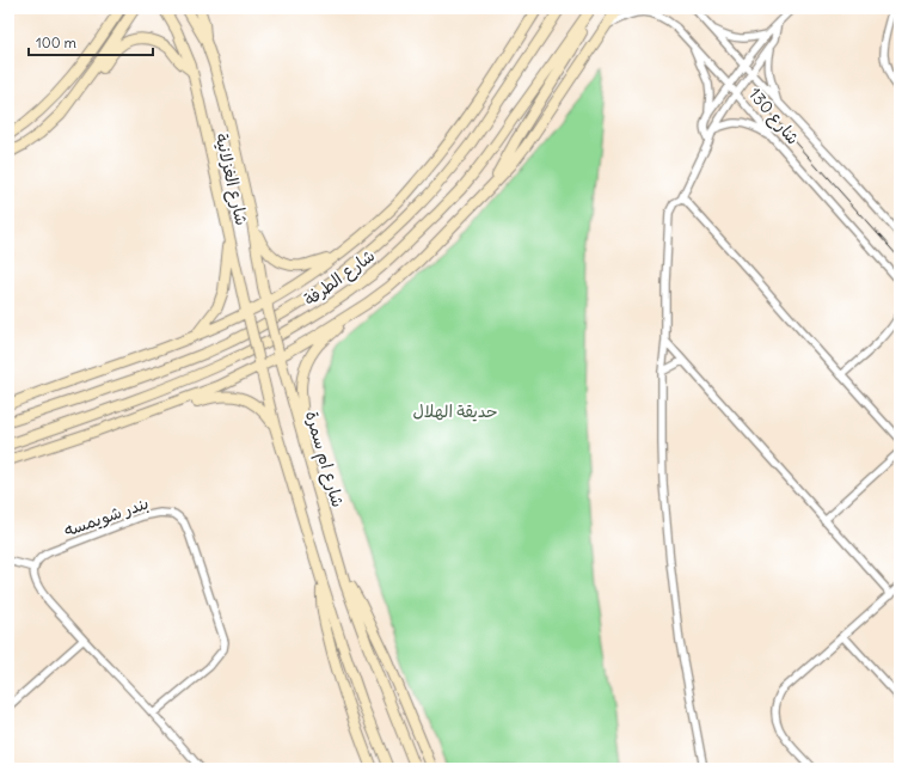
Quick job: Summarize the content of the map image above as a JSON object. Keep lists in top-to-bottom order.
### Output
{
  "streets": {
    "main road": ["شارع الغزلانية", "شارع الطرفة", "شارع ام سمرة"],
    "street": ["شارع 130", "بندر شويمسه"]
  },
  "crossings": [
    ["شارع الغزلانية", "شارع ام سمرة"]
  ],
  "parks": ["حديقة الهلال"],
  "scale_bar": "100 m"
}
